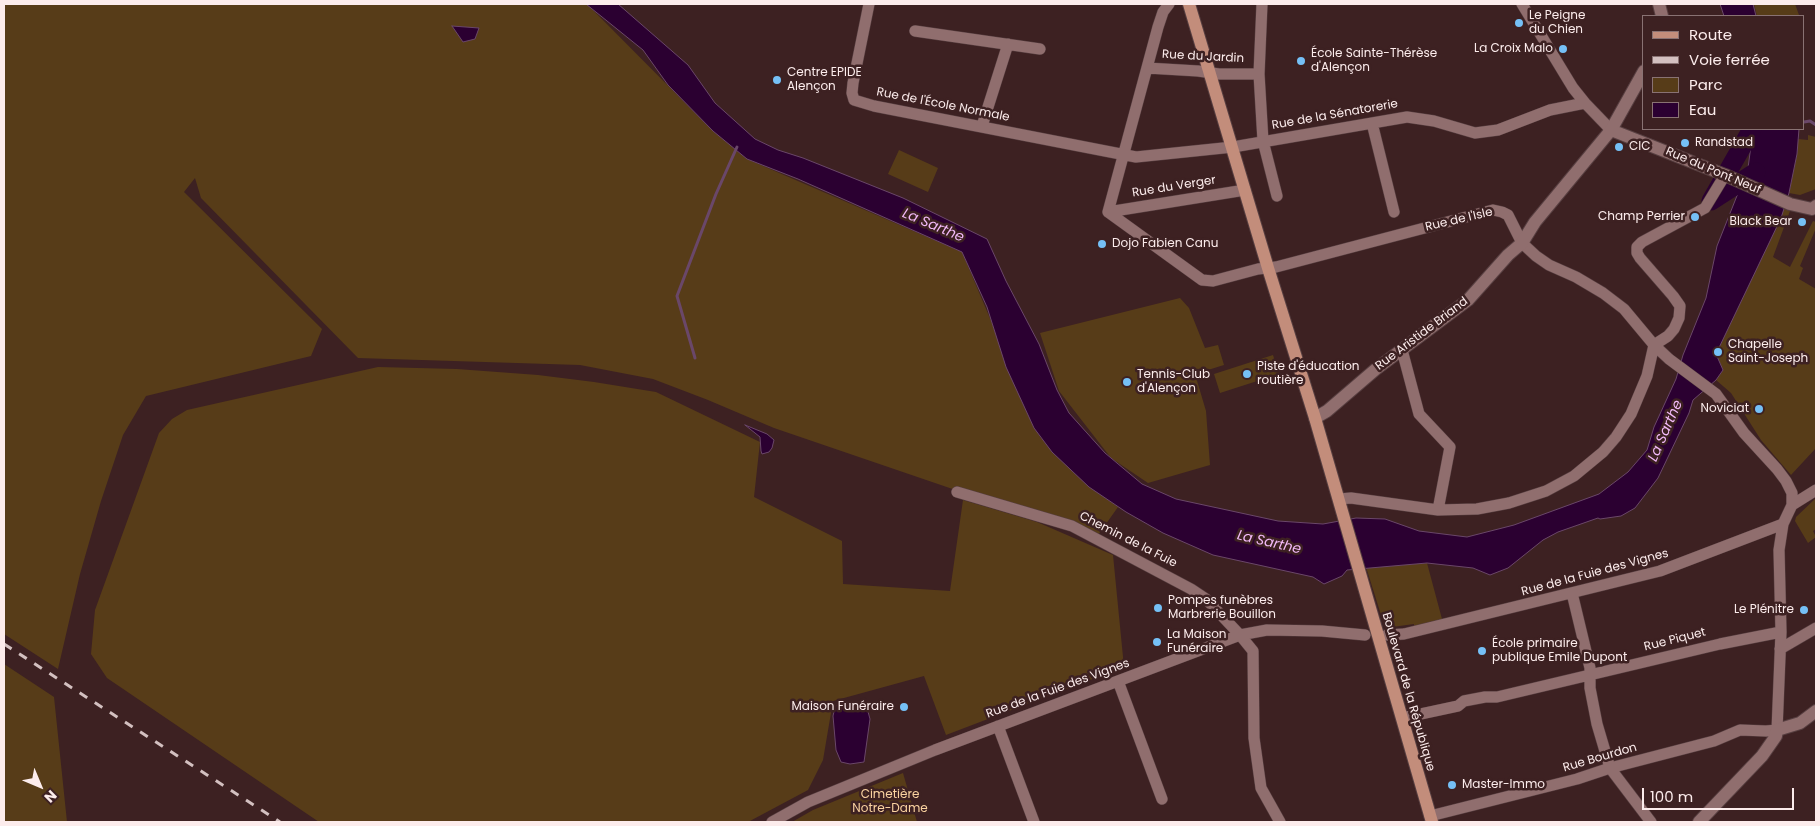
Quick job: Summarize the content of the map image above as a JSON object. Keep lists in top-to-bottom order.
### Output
{
  "streets": {
    "main road": ["Boulevard de la République"],
    "street": [
      "Rue du Jardin",
      "Rue de l'École Normale",
      "Rue de la Sénatorerie",
      "Rue du Pont Neuf",
      "Rue du Verger",
      "Rue de l'Isle",
      "Rue Aristide Briand",
      "Chemin de la Fuie",
      "Rue de la Fuie des Vignes",
      "Rue Piquet",
      "Rue Bourdon"
    ]
  },
  "crossings": [
    ["Rue de l'École Normale", "Rue de la Sénatorerie"],
    ["Rue du Verger", "Rue de l'Isle"],
    ["Rue de l'Isle", "Rue Aristide Briand"],
    ["Chemin de la Fuie", "Rue de la Fuie des Vignes"],
    ["Rue Piquet", "Boulevard de la République"],
    ["Boulevard de la République", "Rue Bourdon"]
  ],
  "water": ["La Sarthe"],
  "parks": ["Cimetière Notre-Dame"],
  "places": [
    "Le Peigne du Chien",
    "La Croix Malo",
    "École Sainte-Thérèse d'Alençon",
    "Centre EPIDE Alençon",
    "Randstad",
    "CIC",
    "Champ Perrier",
    "Black Bear",
    "Dojo Fabien Canu",
    "Chapelle Saint-Joseph",
    "Piste d'éducation routière",
    "Tennis-Club d'Alençon",
    "Noviciat",
    "Pompes funèbres Marbrerie Bouillon",
    "Le Plénitre",
    "La Maison Funéraire",
    "École primaire publique Emile Dupont",
    "Maison Funéraire",
    "Master-Immo"
  ],
  "legend": [
    "Route",
    "Voie ferrée",
    "Parc",
    "Eau"
  ],
  "scale_bar": "100 m",
  "north": "bottom right"
}
